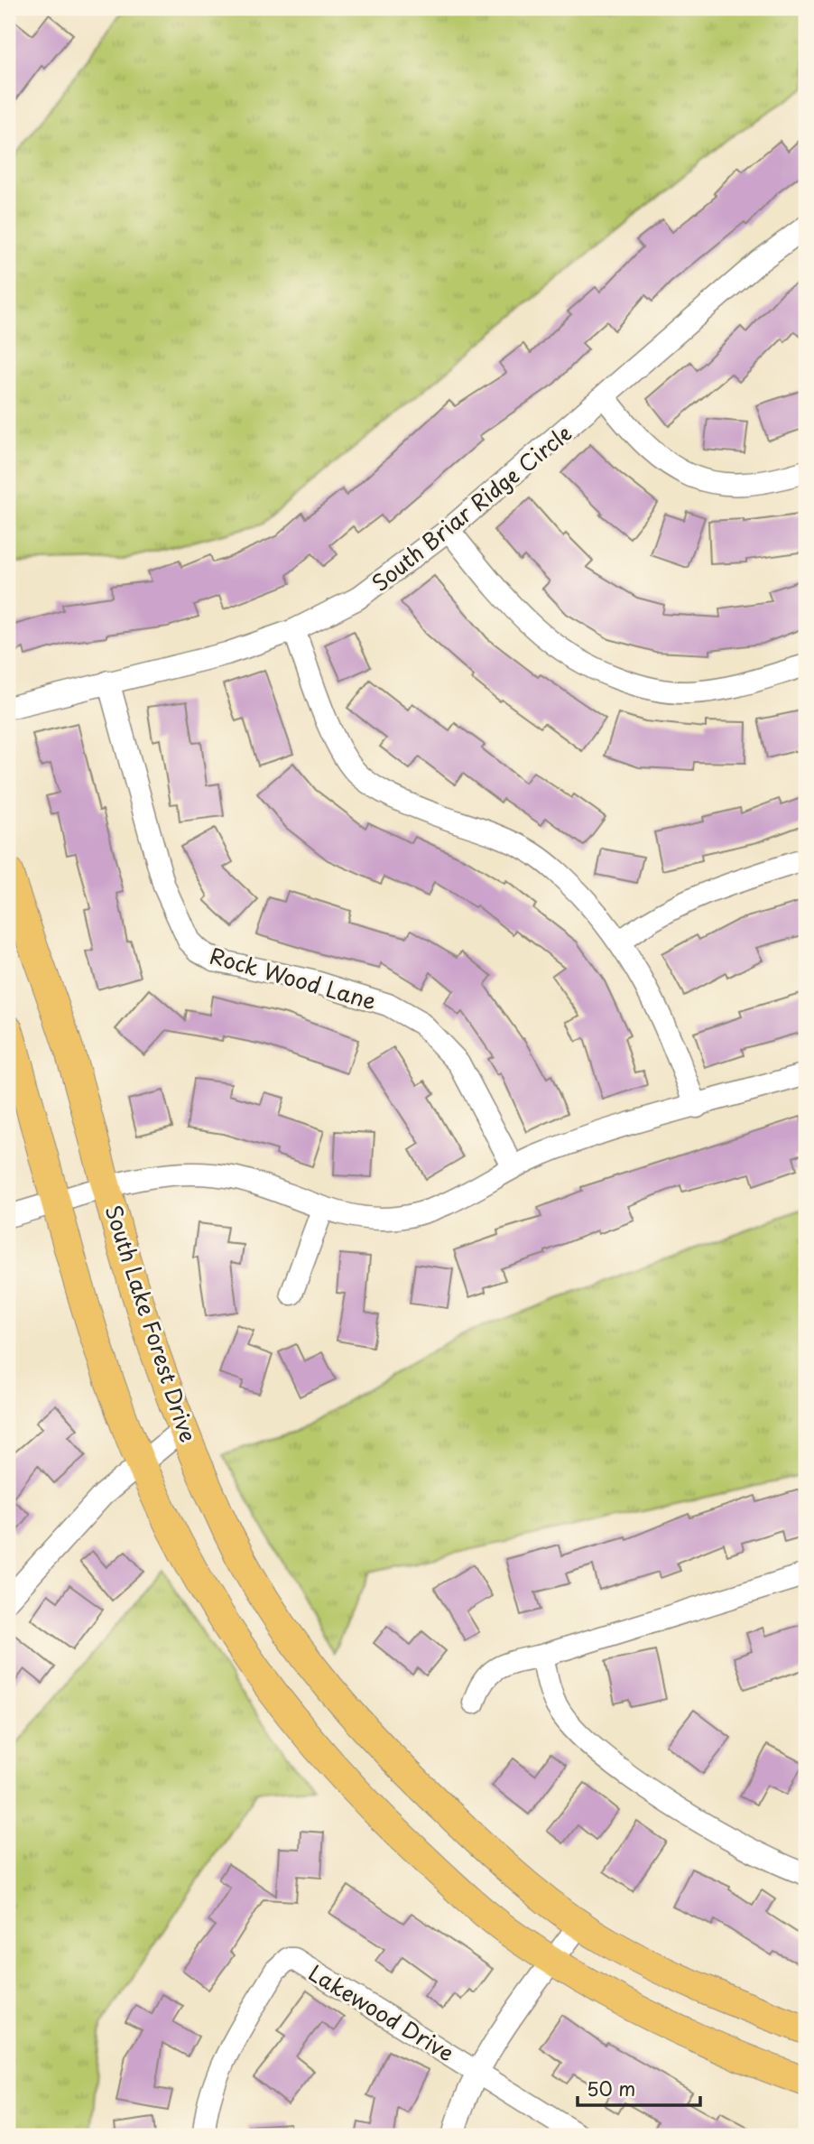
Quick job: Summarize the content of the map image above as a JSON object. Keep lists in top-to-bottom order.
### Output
{
  "streets": {
    "main road": ["South Lake Forest Drive"],
    "street": ["South Briar Ridge Circle", "Rock Wood Lane", "Lakewood Drive"]
  },
  "crossings": [
    ["South Briar Ridge Circle", "Rock Wood Lane"]
  ],
  "scale_bar": "50 m"
}
